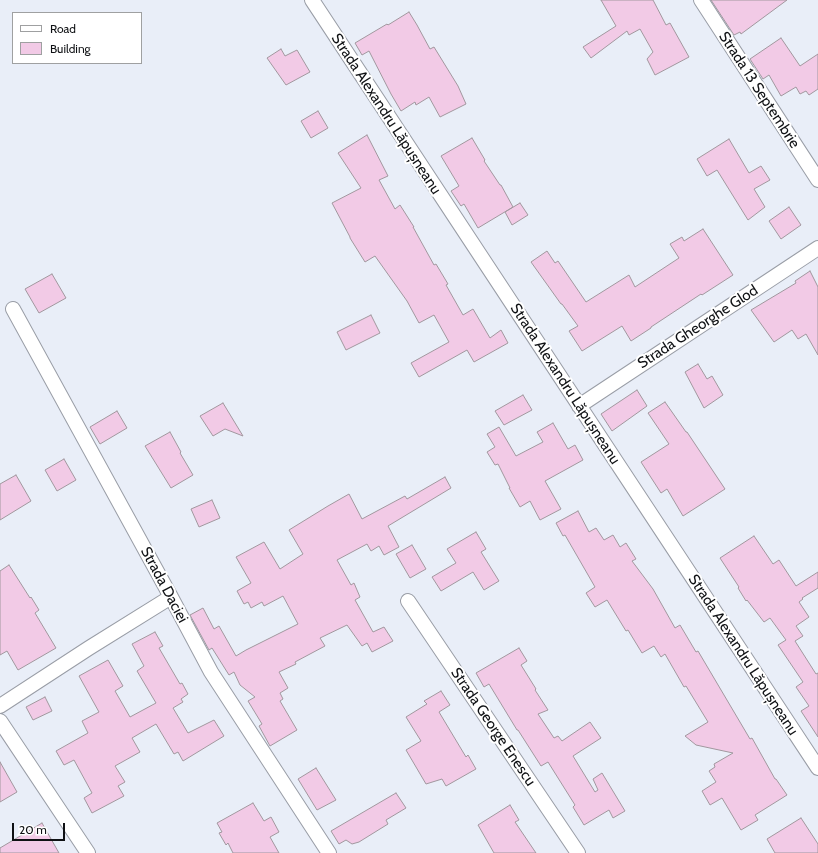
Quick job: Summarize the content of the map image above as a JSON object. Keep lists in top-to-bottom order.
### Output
{
  "streets": {
    "street": [
      "Strada 13 Septembrie",
      "Strada Alexandru Lăpușneanu",
      "Strada Gheorghe Glod",
      "Strada Daciei",
      "Strada George Enescu"
    ]
  },
  "crossings": [
    ["Strada Alexandru Lăpușneanu", "Strada Gheorghe Glod"]
  ],
  "legend": ["Road", "Building"],
  "scale_bar": "20 m"
}
